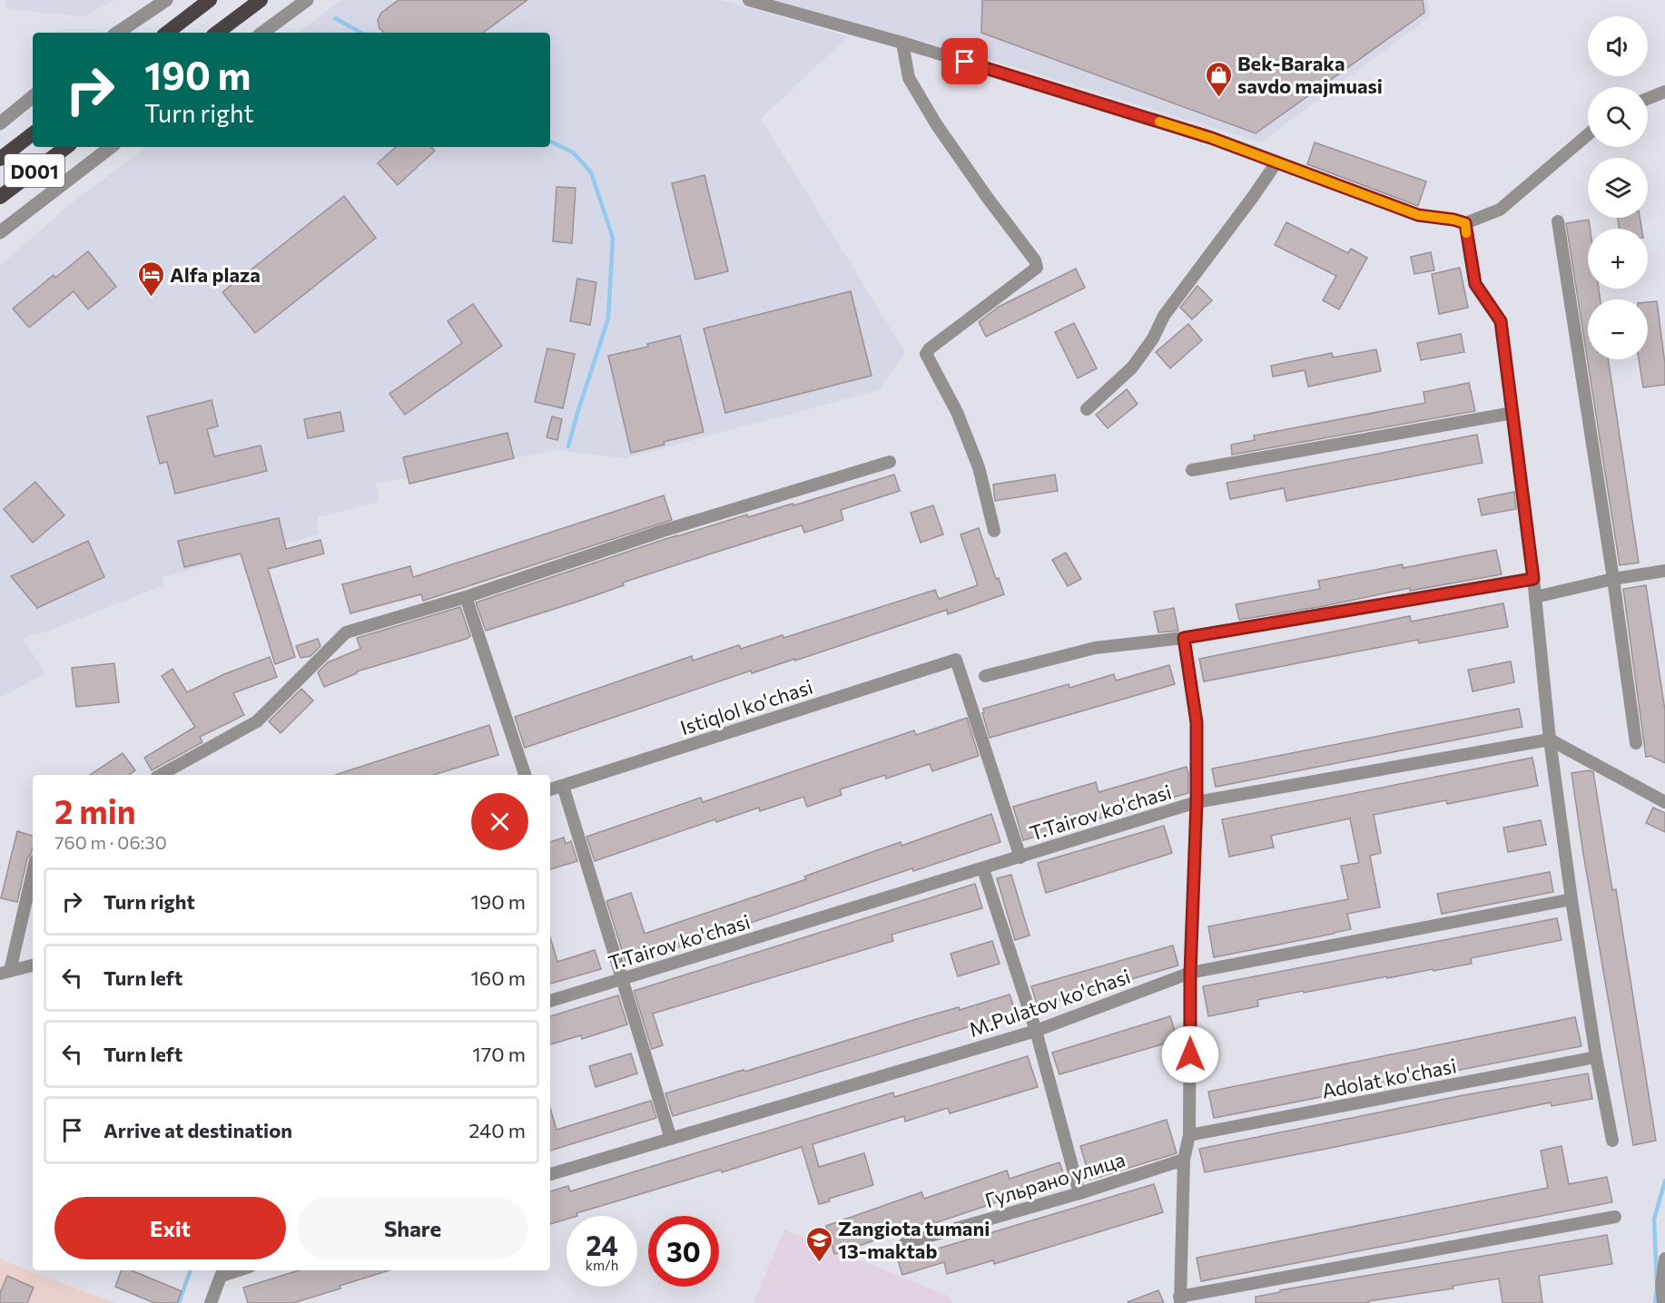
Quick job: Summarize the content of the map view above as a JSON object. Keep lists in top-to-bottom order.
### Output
{
  "streets": {
    "highway": ["D001"],
    "street": [
      "Istiqlol ko'chasi",
      "T.Tairov ko'chasi",
      "M.Pulatov ko'chasi",
      "Adolat ko'chasi",
      "Гульрано улица"
    ]
  },
  "crossings": [
    ["Istiqlol ko'chasi", "T.Tairov ko'chasi"]
  ],
  "places": {
    "shop": ["Bek-Baraka savdo majmuasi"],
    "hotel": ["Alfa plaza"],
    "school or university": ["Zangiota tumani 13-maktab"]
  },
  "page": {
    "map_buttons": ["+", "−"],
    "turn": ["190 m", "Turn right"],
    "heading": ["2 min", "760 m · 06:30"],
    "list": [
      {
        "name": "Turn right",
        "value": "190 m"
      },
      {
        "name": "Turn left",
        "value": "160 m"
      },
      {
        "name": "Turn left",
        "value": "170 m"
      },
      {
        "name": "Arrive at destination",
        "value": "240 m"
      }
    ],
    "buttons": ["Exit", "Share"],
    "speed": "24 km/h",
    "limit": "30"
  }
}
